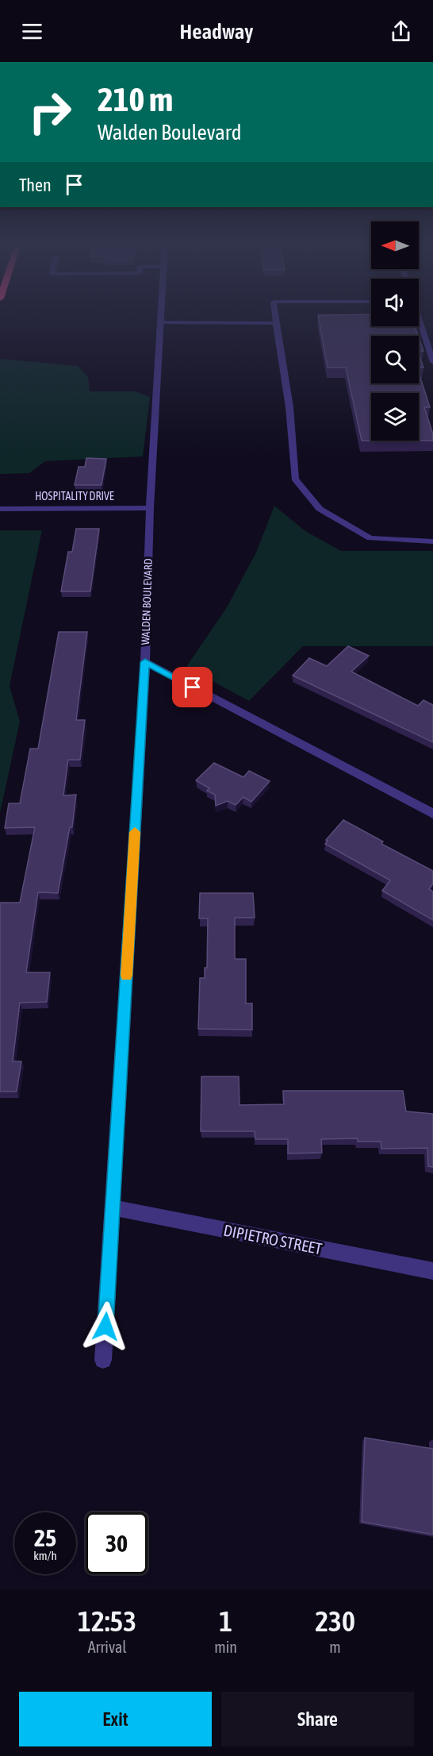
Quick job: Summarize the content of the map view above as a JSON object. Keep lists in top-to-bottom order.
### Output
{
  "streets": {
    "street": ["HOSPITALITY DRIVE", "WALDEN BOULEVARD", "DIPIETRO STREET"]
  },
  "crossings": [
    ["HOSPITALITY DRIVE", "WALDEN BOULEVARD"]
  ],
  "north": "left",
  "page": {
    "header": "Headway",
    "turn": ["210 m", "Walden Boulevard"],
    "then": "Then",
    "speed": "25 km/h",
    "limit": "30",
    "eta": [
      "12:53",
      "Arrival",
      "1",
      "min",
      "230",
      "m"
    ],
    "buttons": ["Exit", "Share"]
  }
}
